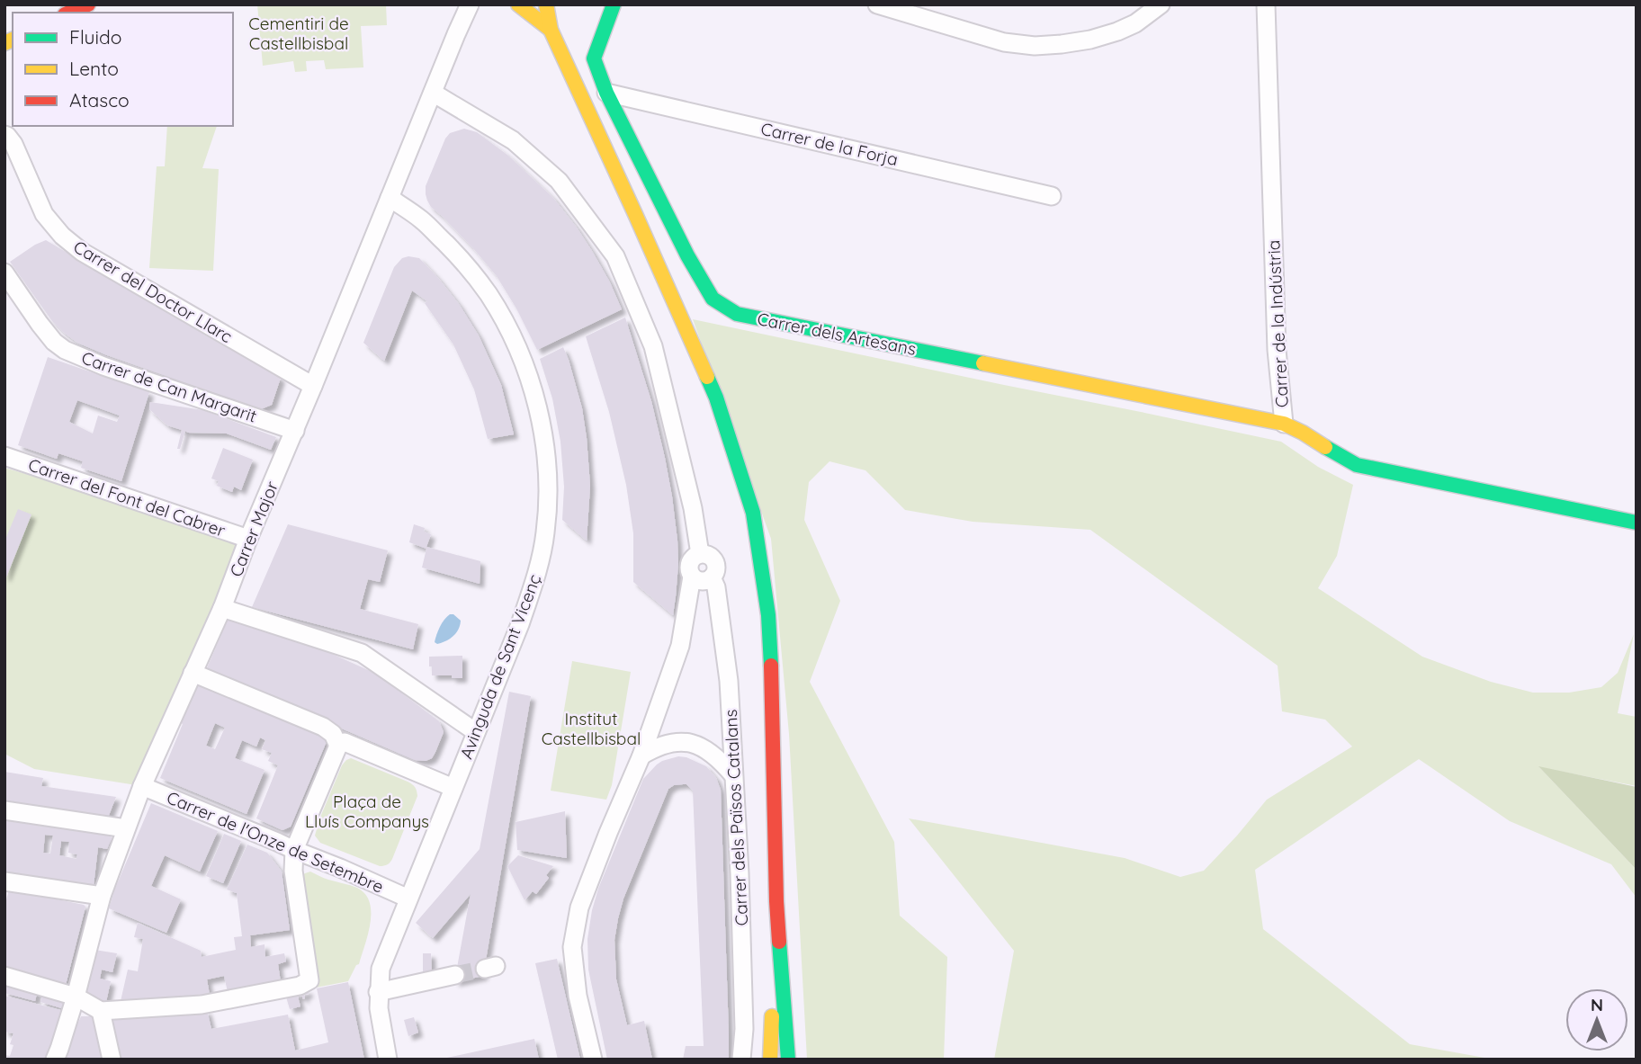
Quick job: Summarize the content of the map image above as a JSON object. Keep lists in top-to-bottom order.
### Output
{
  "streets": {
    "street": [
      "Carrer de la Forja",
      "Carrer del Doctor Llarc",
      "Carrer de la Indústria",
      "Carrer dels Artesans",
      "Carrer de Can Margarit",
      "Carrer del Font del Cabrer",
      "Carrer Major",
      "Avinguda de Sant Vicenç",
      "Carrer dels Països Catalans",
      "Carrer de l'Onze de Setembre"
    ]
  },
  "crossings": [
    ["Carrer de la Forja", "Carrer dels Artesans"],
    ["Carrer del Doctor Llarc", "Carrer Major"],
    ["Carrer de la Indústria", "Carrer dels Artesans"],
    ["Carrer de Can Margarit", "Carrer Major"],
    ["Carrer del Font del Cabrer", "Carrer Major"],
    ["Carrer Major", "Avinguda de Sant Vicenç"],
    ["Carrer Major", "Carrer de l'Onze de Setembre"],
    ["Avinguda de Sant Vicenç", "Carrer de l'Onze de Setembre"]
  ],
  "parks": ["Cementiri de Castellbisbal", "Institut Castellbisbal", "Plaça de Lluís Companys"],
  "legend": ["Fluido", "Lento", "Atasco"],
  "north": "top"
}
